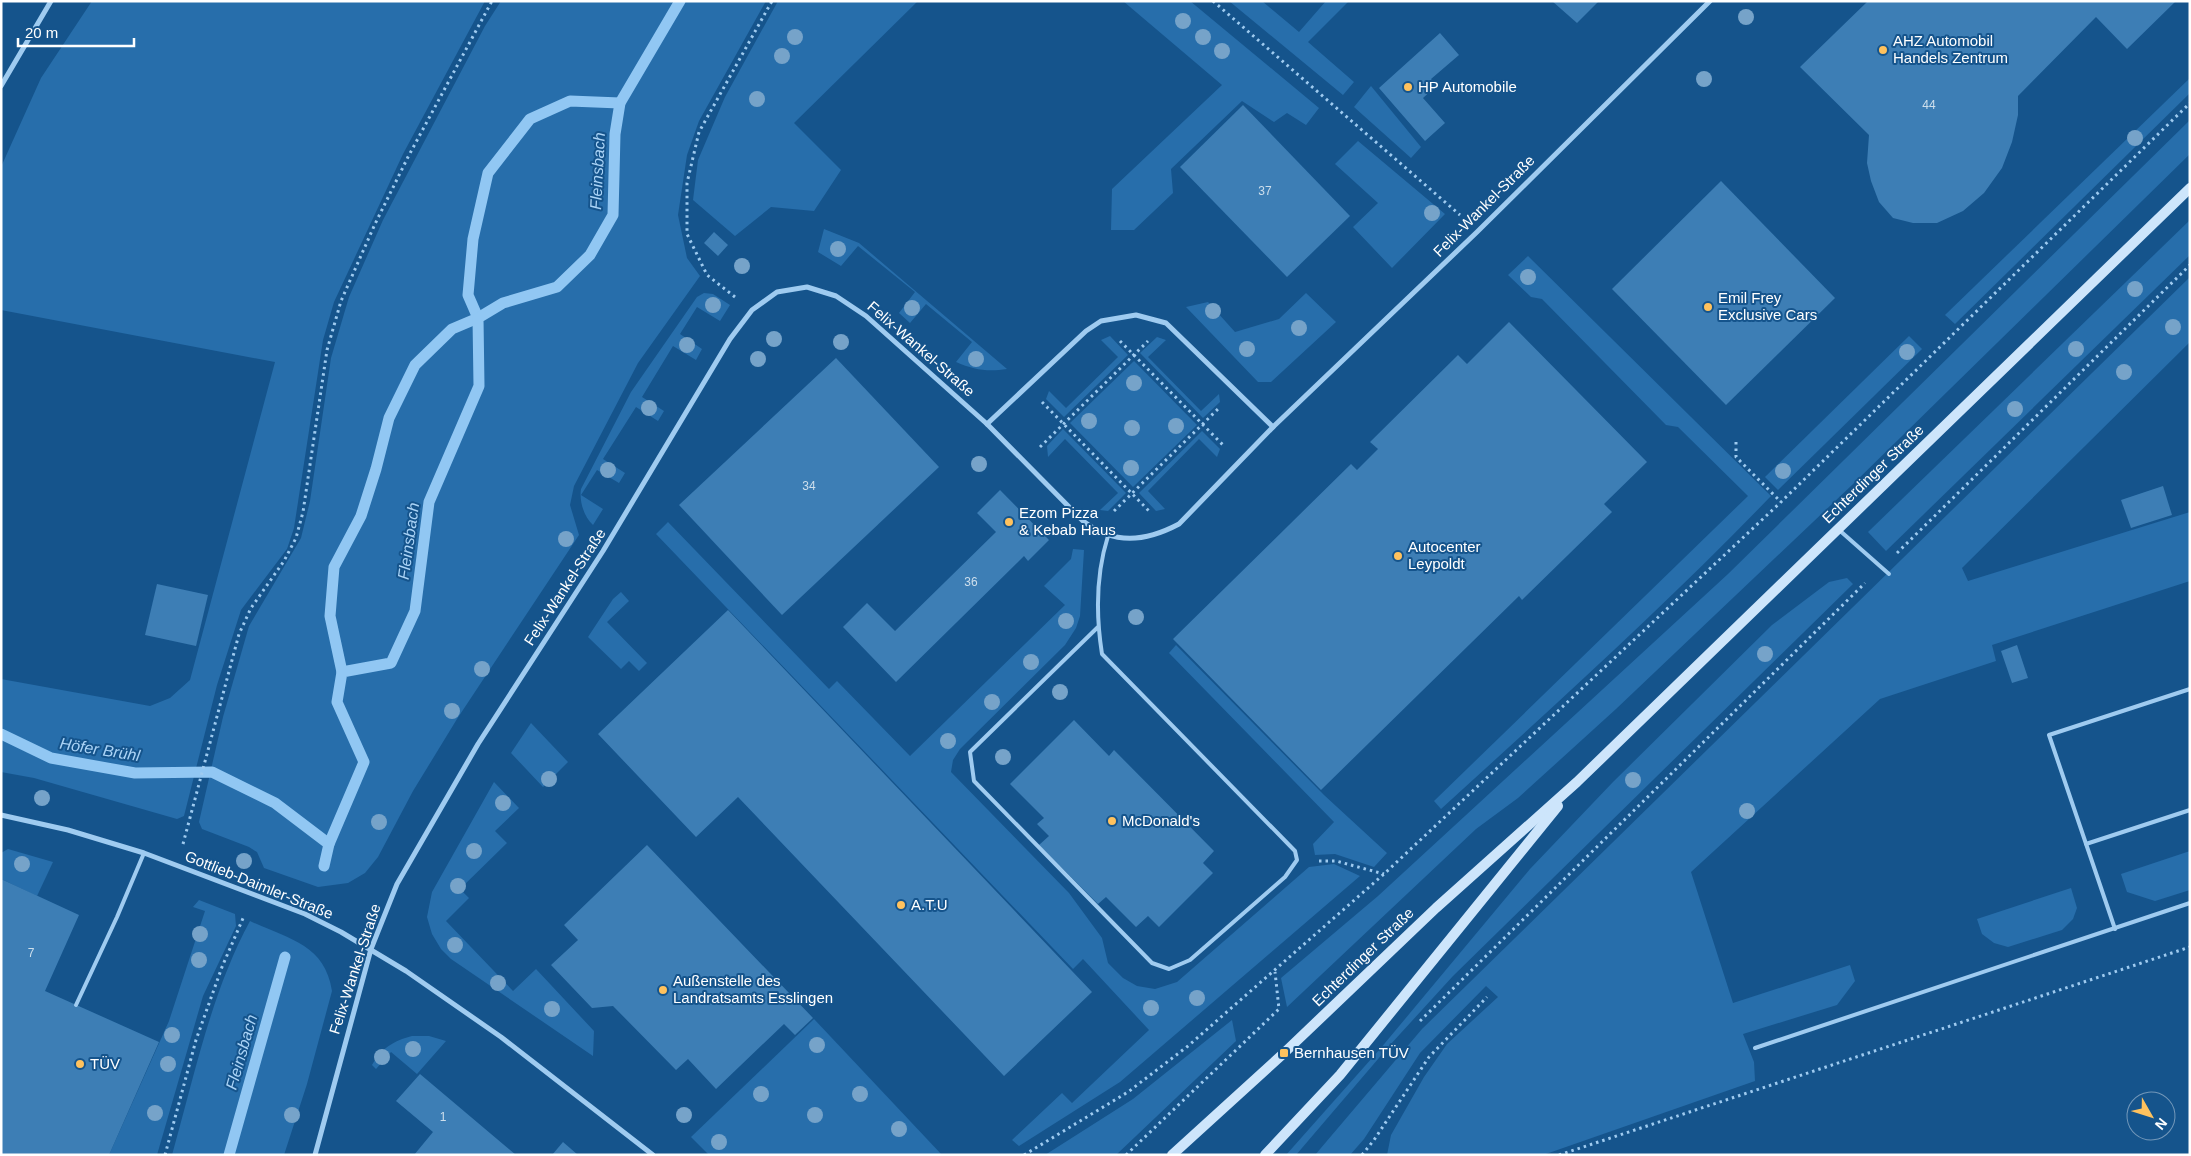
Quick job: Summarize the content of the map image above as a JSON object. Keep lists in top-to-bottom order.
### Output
{
  "streets": {
    "main road": ["Echterdinger Straße"],
    "street": ["Felix-Wankel-Straße", "Gottlieb-Daimler-Straße"]
  },
  "crossings": [
    ["Felix-Wankel-Straße", "Gottlieb-Daimler-Straße"]
  ],
  "water": ["Fleinsbach", "Höfer Brühl"],
  "places": {
    "other": [
      "AHZ Automobil Handels Zentrum",
      "HP Automobile",
      "Emil Frey Exclusive Cars",
      "Ezom Pizza & Kebab Haus",
      "Autocenter Leypoldt",
      "McDonald's",
      "A.T.U",
      "Außenstelle des Landratsamts Esslingen",
      "TÜV"
    ],
    "transit": ["Bernhausen TÜV"]
  },
  "house_numbers": [
    "44",
    "37",
    "34",
    "36",
    "7",
    "1"
  ],
  "scale_bar": "20 m",
  "north": "bottom right"
}
